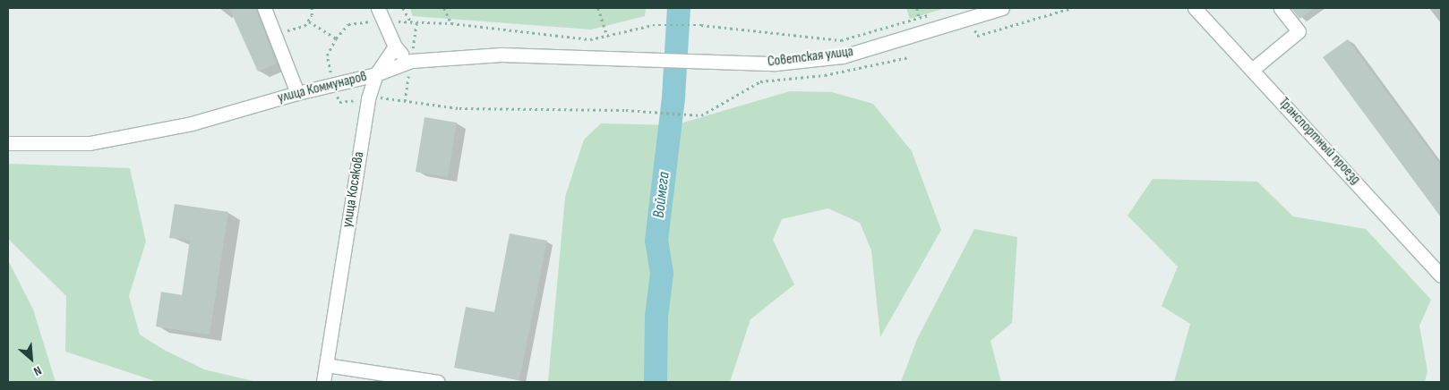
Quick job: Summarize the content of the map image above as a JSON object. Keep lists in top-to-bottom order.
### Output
{
  "streets": {
    "street": [
      "Советская улица",
      "улица Коммунаров",
      "Транспортный проезд",
      "улица Косякова"
    ]
  },
  "crossings": [
    ["Советская улица", "улица Коммунаров"],
    ["улица Коммунаров", "улица Косякова"]
  ],
  "water": ["Воймега"],
  "north": "bottom right"
}
